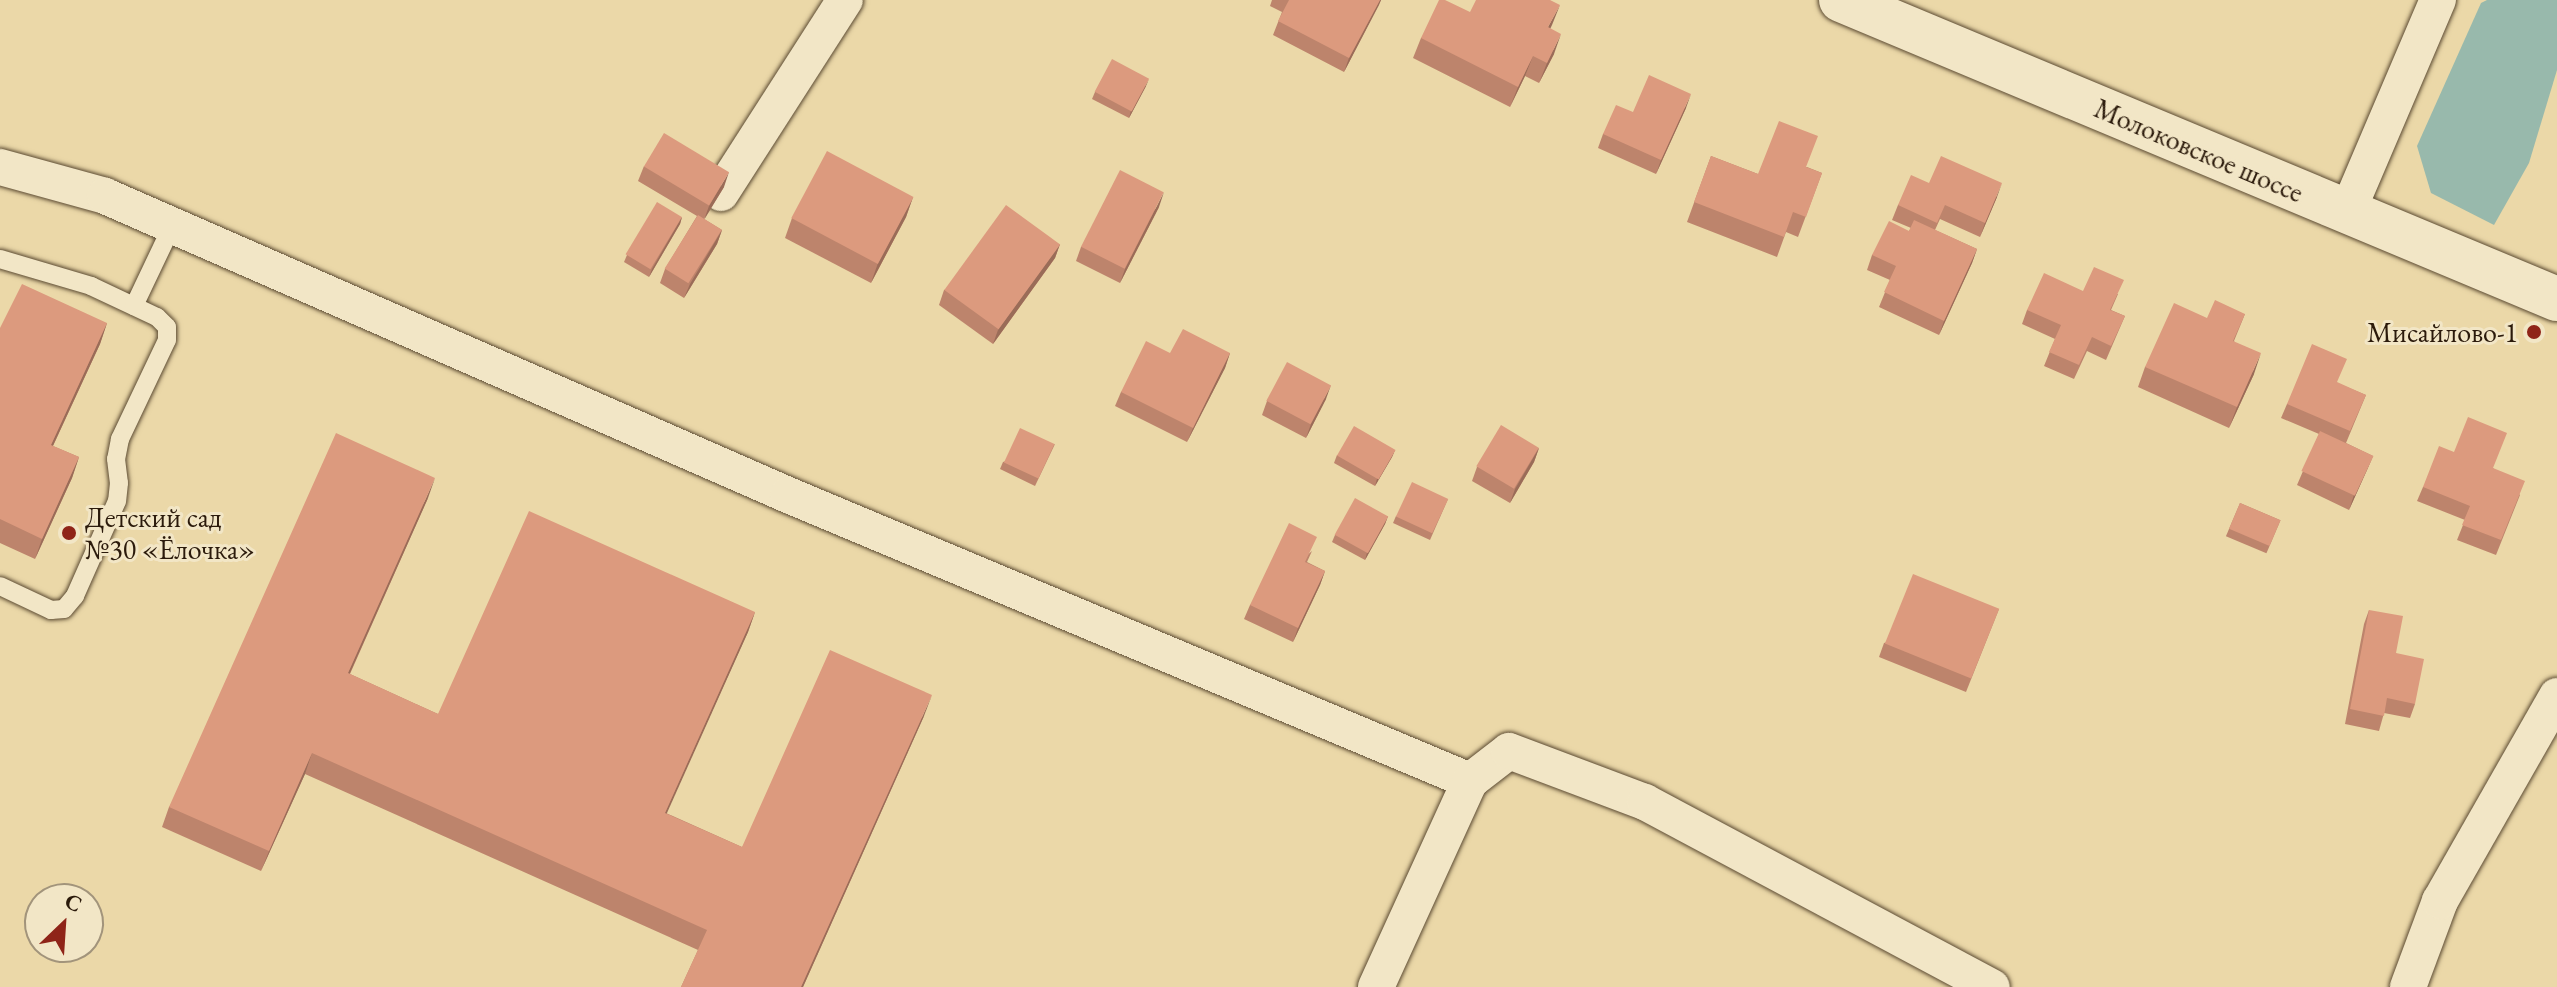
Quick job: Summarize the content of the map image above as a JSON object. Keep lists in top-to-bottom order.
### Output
{
  "streets": {
    "main road": ["Молоковское шоссе"]
  },
  "places": ["Мисайлово-1", "Детский сад №30 «Ёлочка»"],
  "north": "top right"
}
